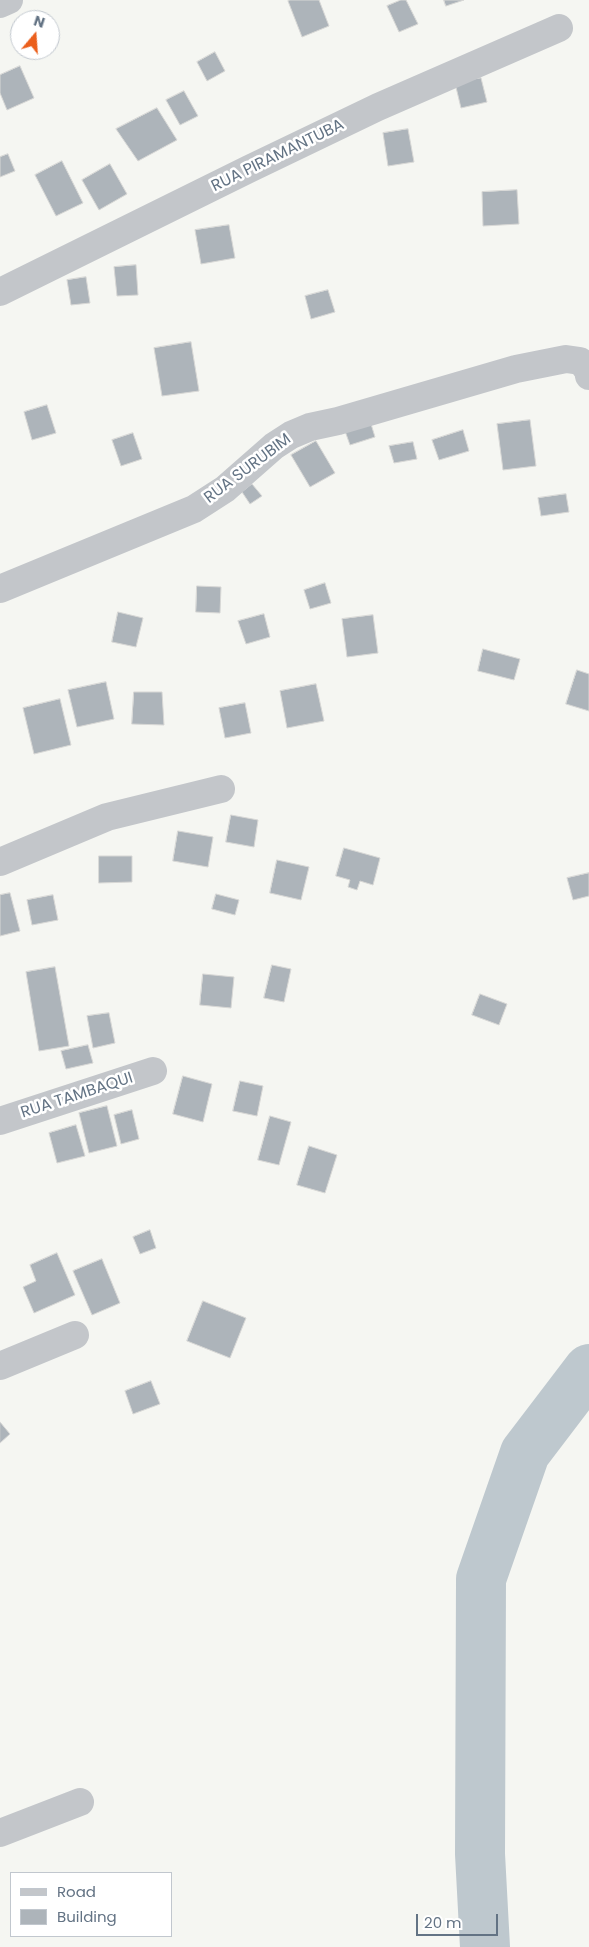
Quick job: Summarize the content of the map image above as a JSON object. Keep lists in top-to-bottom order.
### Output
{
  "streets": {
    "street": ["RUA PIRAMANTUBA", "RUA SURUBIM", "RUA TAMBAQUI"]
  },
  "legend": ["Road", "Building"],
  "scale_bar": "20 m",
  "north": "top"
}
